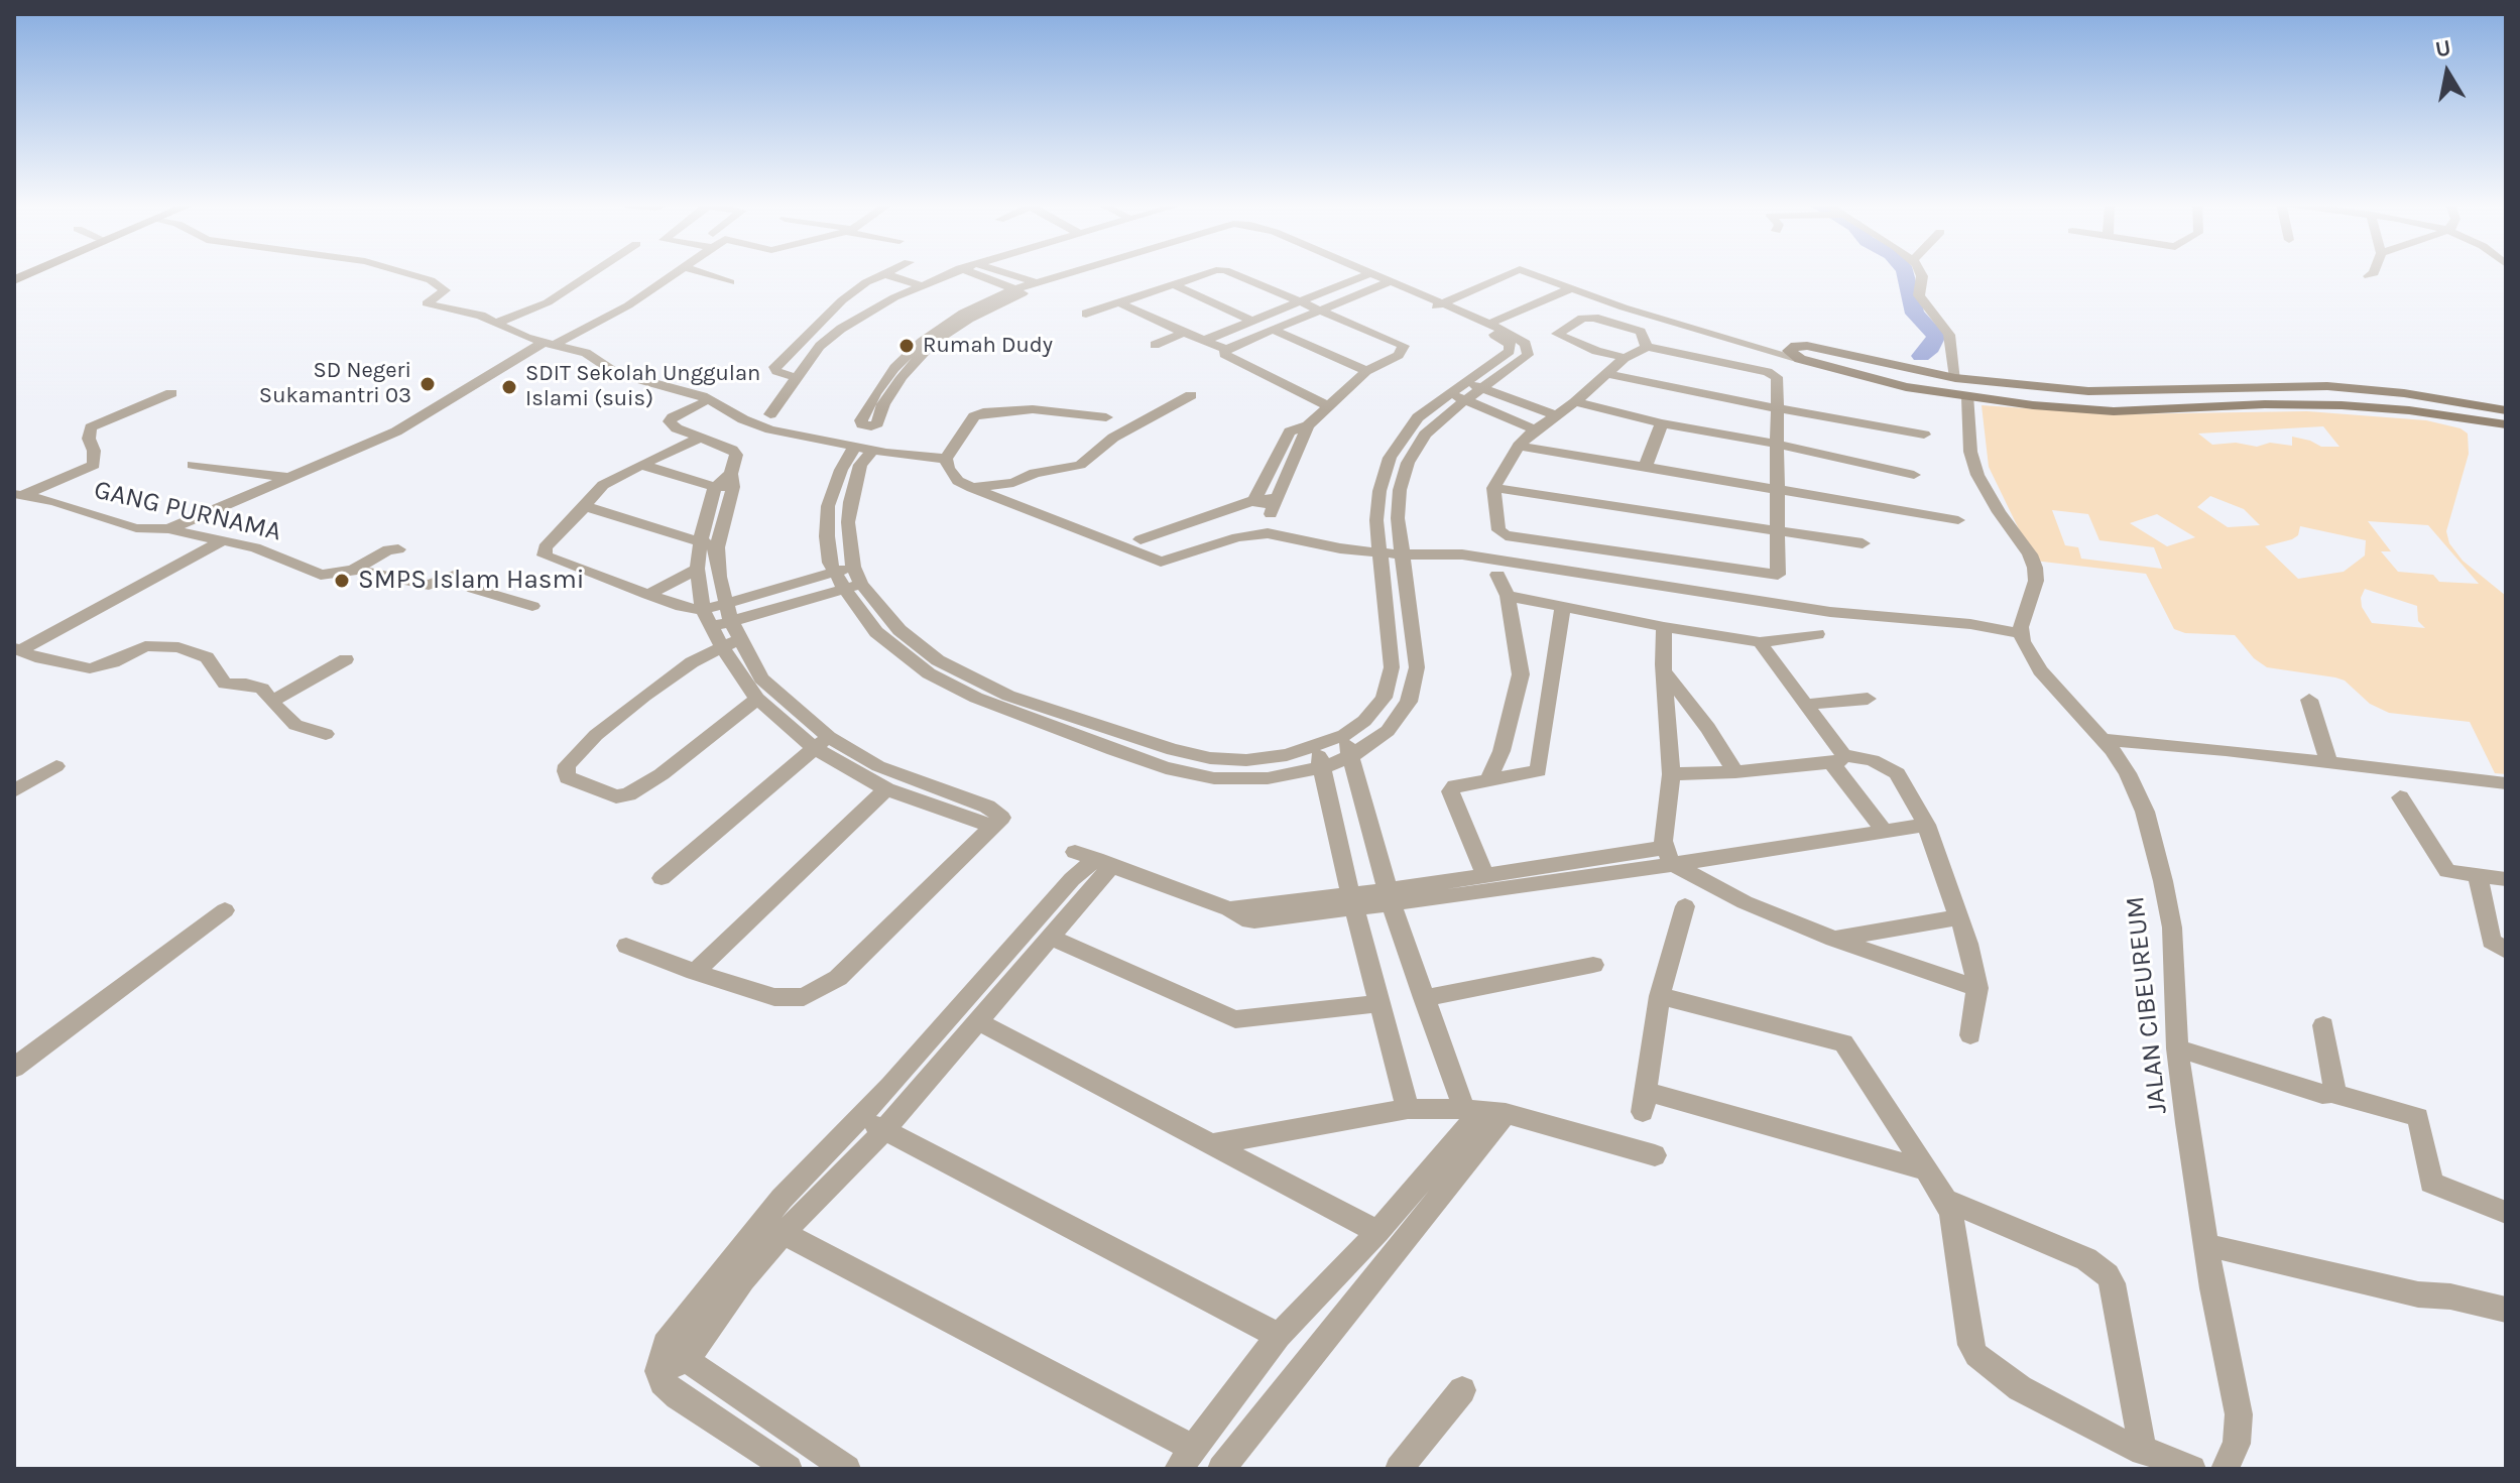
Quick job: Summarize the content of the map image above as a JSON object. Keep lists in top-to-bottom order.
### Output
{
  "streets": {
    "street": ["GANG PURNAMA", "JALAN CIBEUREUM"]
  },
  "places": [
    "Rumah Dudy",
    "SD Negeri Sukamantri 03",
    "SDIT Sekolah Unggulan Islami (suis)",
    "SMPS Islam Hasmi"
  ],
  "north": "top"
}
